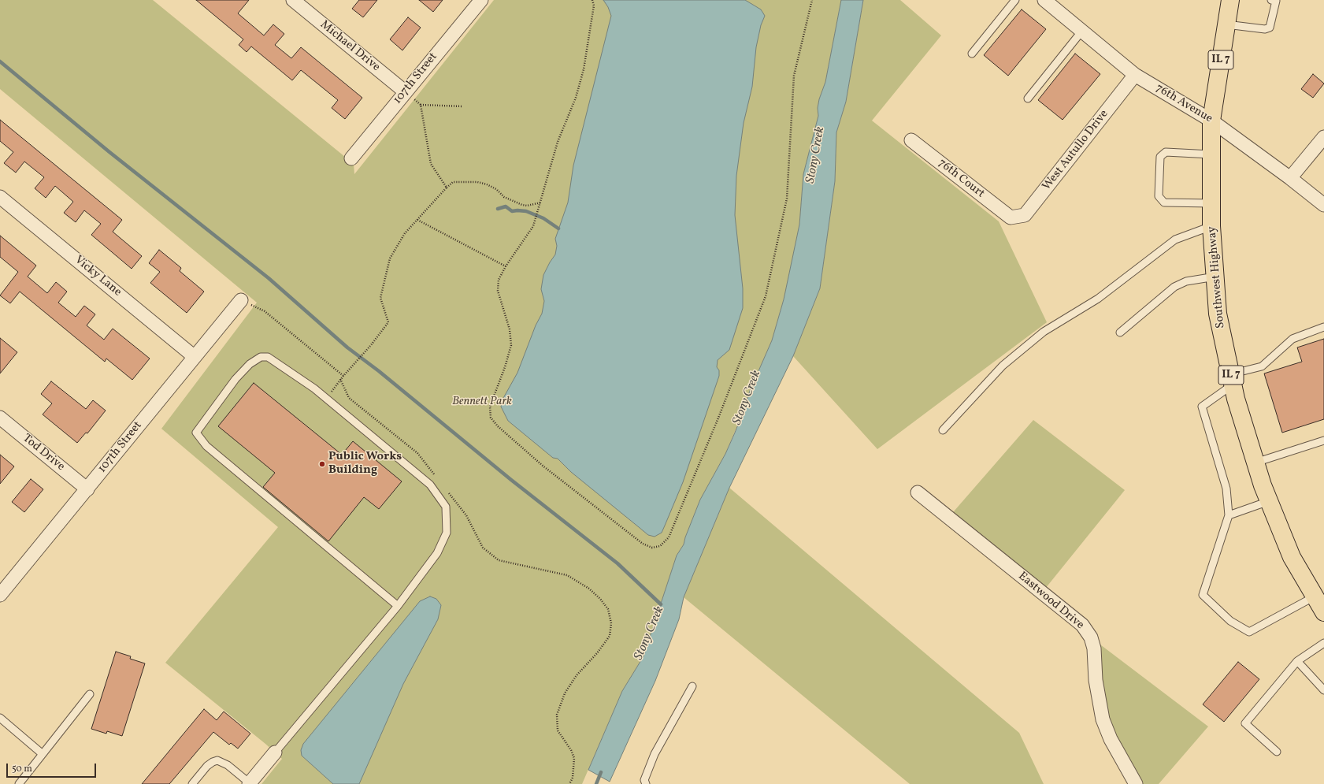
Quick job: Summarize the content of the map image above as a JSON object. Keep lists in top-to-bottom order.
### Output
{
  "streets": {
    "main road": ["IL 7", "Southwest Highway"],
    "street": [
      "Michael Drive",
      "107th Street",
      "76th Avenue",
      "West Autullo Drive",
      "76th Court",
      "Vicky Lane",
      "Tod Drive",
      "Eastwood Drive"
    ]
  },
  "crossings": [
    ["Michael Drive", "107th Street"],
    ["107th Street", "Vicky Lane"],
    ["107th Street", "Tod Drive"],
    ["76th Avenue", "West Autullo Drive"],
    ["76th Avenue", "Southwest Highway"],
    ["West Autullo Drive", "76th Court"]
  ],
  "water": ["Stony Creek"],
  "parks": ["Bennett Park"],
  "places": ["Public Works Building"],
  "scale_bar": "50 m"
}
